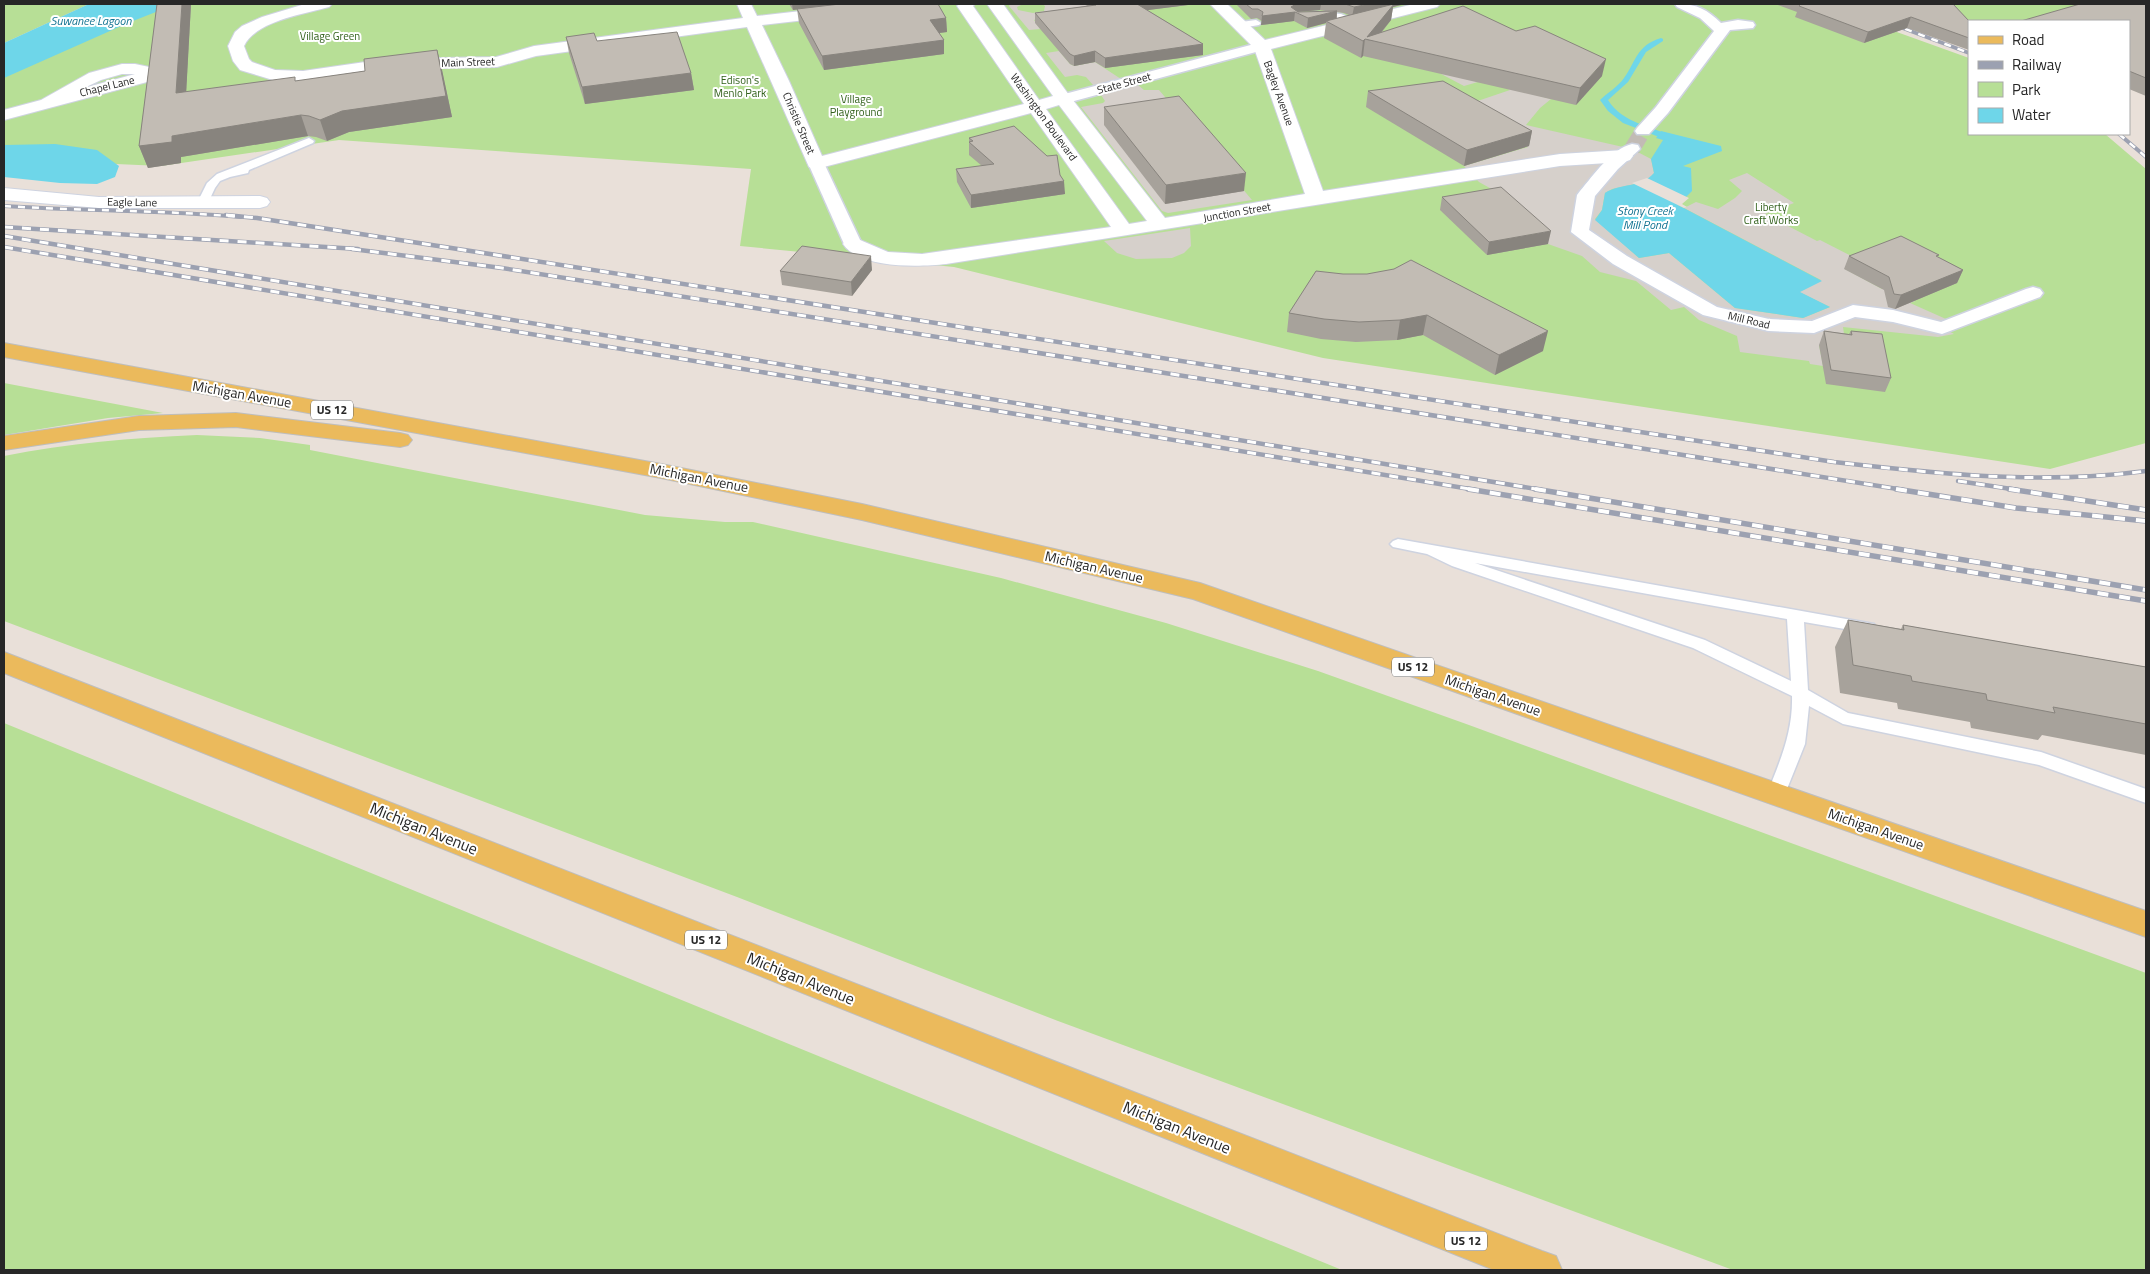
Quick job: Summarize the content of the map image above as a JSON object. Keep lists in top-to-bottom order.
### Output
{
  "streets": {
    "main road": ["Michigan Avenue", "US 12"],
    "street": [
      "Main Street",
      "State Street",
      "Bagley Avenue",
      "Washington Boulevard",
      "Christie Street",
      "Eagle Lane",
      "Junction Street",
      "Mill Road"
    ]
  },
  "crossings": [
    ["Main Street", "Christie Street"],
    ["State Street", "Bagley Avenue"],
    ["State Street", "Washington Boulevard"],
    ["State Street", "Christie Street"],
    ["Bagley Avenue", "Junction Street"],
    ["Washington Boulevard", "Junction Street"],
    ["Christie Street", "Junction Street"],
    ["Junction Street", "Mill Road"]
  ],
  "water": ["Suwanee Lagoon", "Stony Creek Mill Pond"],
  "parks": [
    "Village Green",
    "Edison's Menlo Park",
    "Village Playground",
    "Liberty Craft Works"
  ],
  "legend": [
    "Road",
    "Railway",
    "Park",
    "Water"
  ]
}
